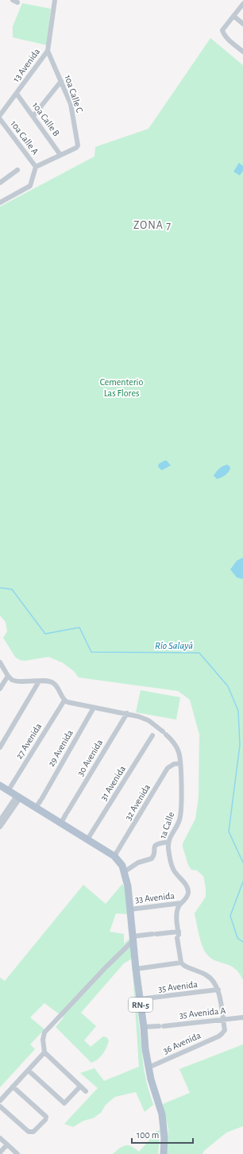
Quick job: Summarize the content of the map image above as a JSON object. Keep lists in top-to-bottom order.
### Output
{
  "streets": {
    "main road": ["RN-5"],
    "street": [
      "13 Avenida",
      "10a Calle C",
      "10a Calle B",
      "10a Calle A",
      "27 Avenida",
      "29 Avenida",
      "30 Avenida",
      "31 Avenida",
      "32 Avenida",
      "1a Calle",
      "33 Avenida",
      "35 Avenida",
      "35 Avenida A",
      "36 Avenida"
    ]
  },
  "crossings": [
    ["13 Avenida", "10a Calle C"],
    ["13 Avenida", "10a Calle B"],
    ["10a Calle C", "10a Calle B"],
    ["27 Avenida", "1a Calle"],
    ["27 Avenida", "RN-5"],
    ["29 Avenida", "1a Calle"],
    ["29 Avenida", "RN-5"],
    ["30 Avenida", "1a Calle"],
    ["30 Avenida", "RN-5"],
    ["31 Avenida", "RN-5"],
    ["32 Avenida", "1a Calle"],
    ["32 Avenida", "RN-5"],
    ["1a Calle", "33 Avenida"],
    ["33 Avenida", "RN-5"],
    ["35 Avenida", "RN-5"],
    ["RN-5", "35 Avenida A"],
    ["RN-5", "36 Avenida"],
    ["35 Avenida A", "36 Avenida"]
  ],
  "districts": ["ZONA 7"],
  "water": ["Río Salayá"],
  "parks": ["Cementerio Las Flores"],
  "scale_bar": "100 m"
}
